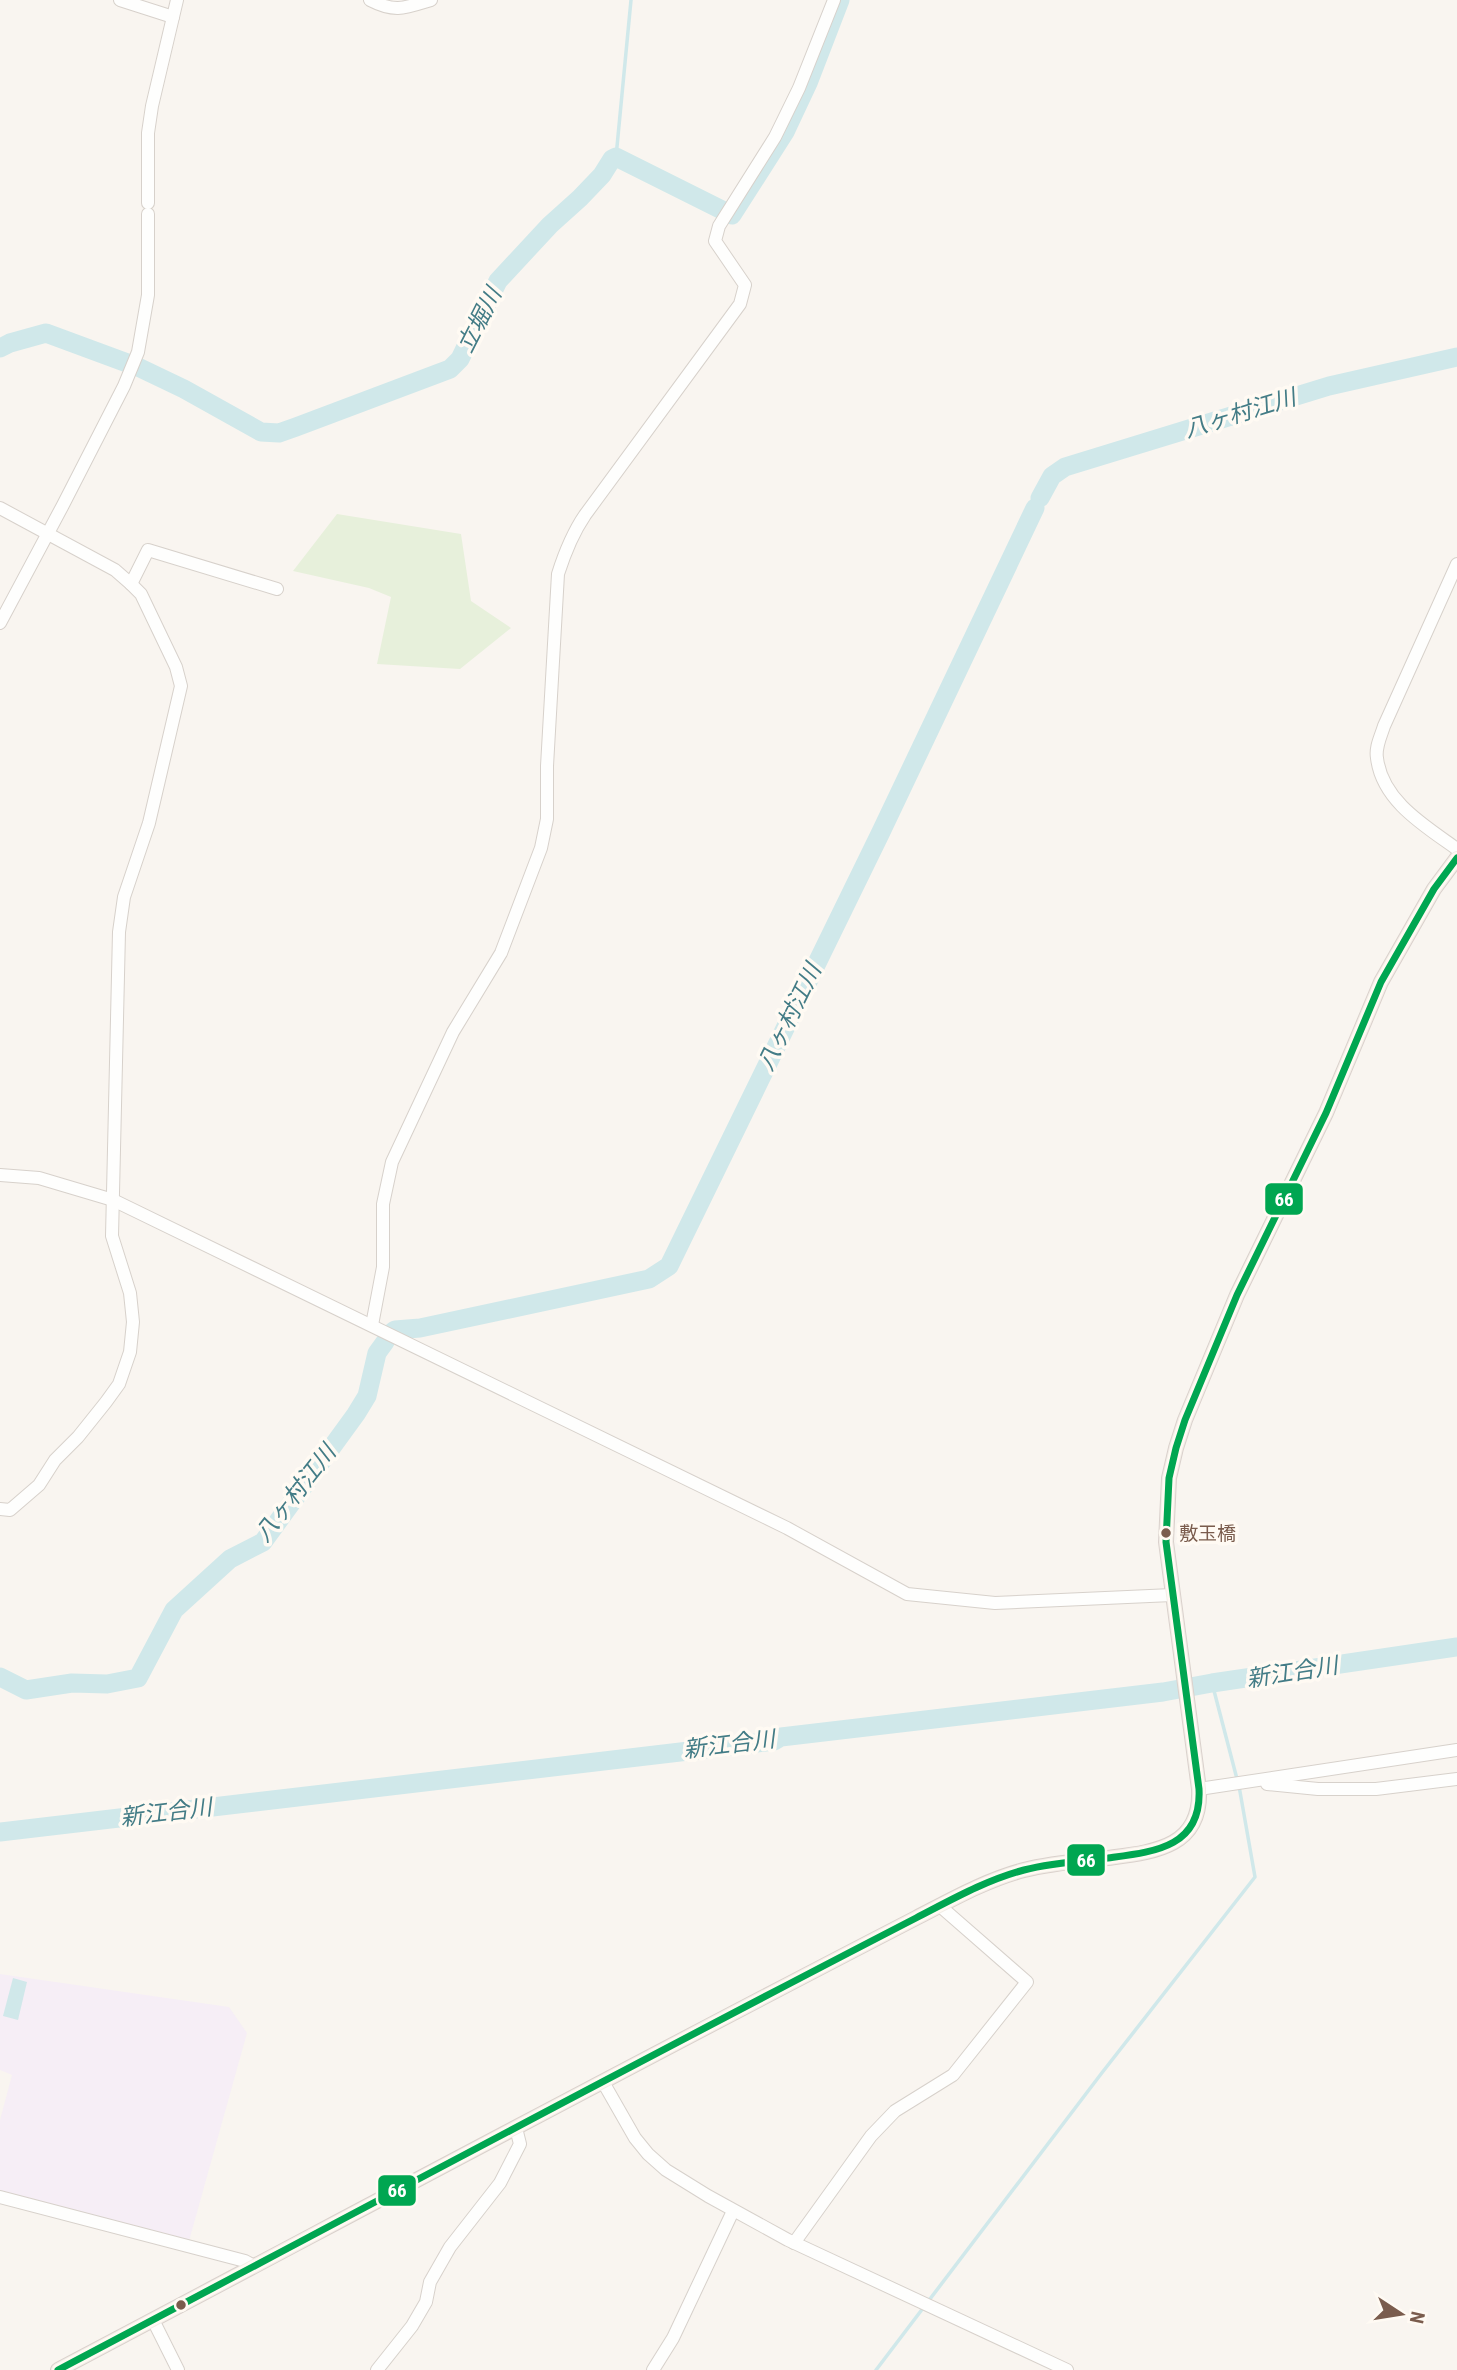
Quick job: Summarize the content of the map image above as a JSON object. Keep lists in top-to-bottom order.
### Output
{
  "water": ["立堀川", "八ヶ村江川", "新江合川"],
  "places": ["敷玉橋"],
  "lines": ["transit line 66"],
  "north": "right"
}
